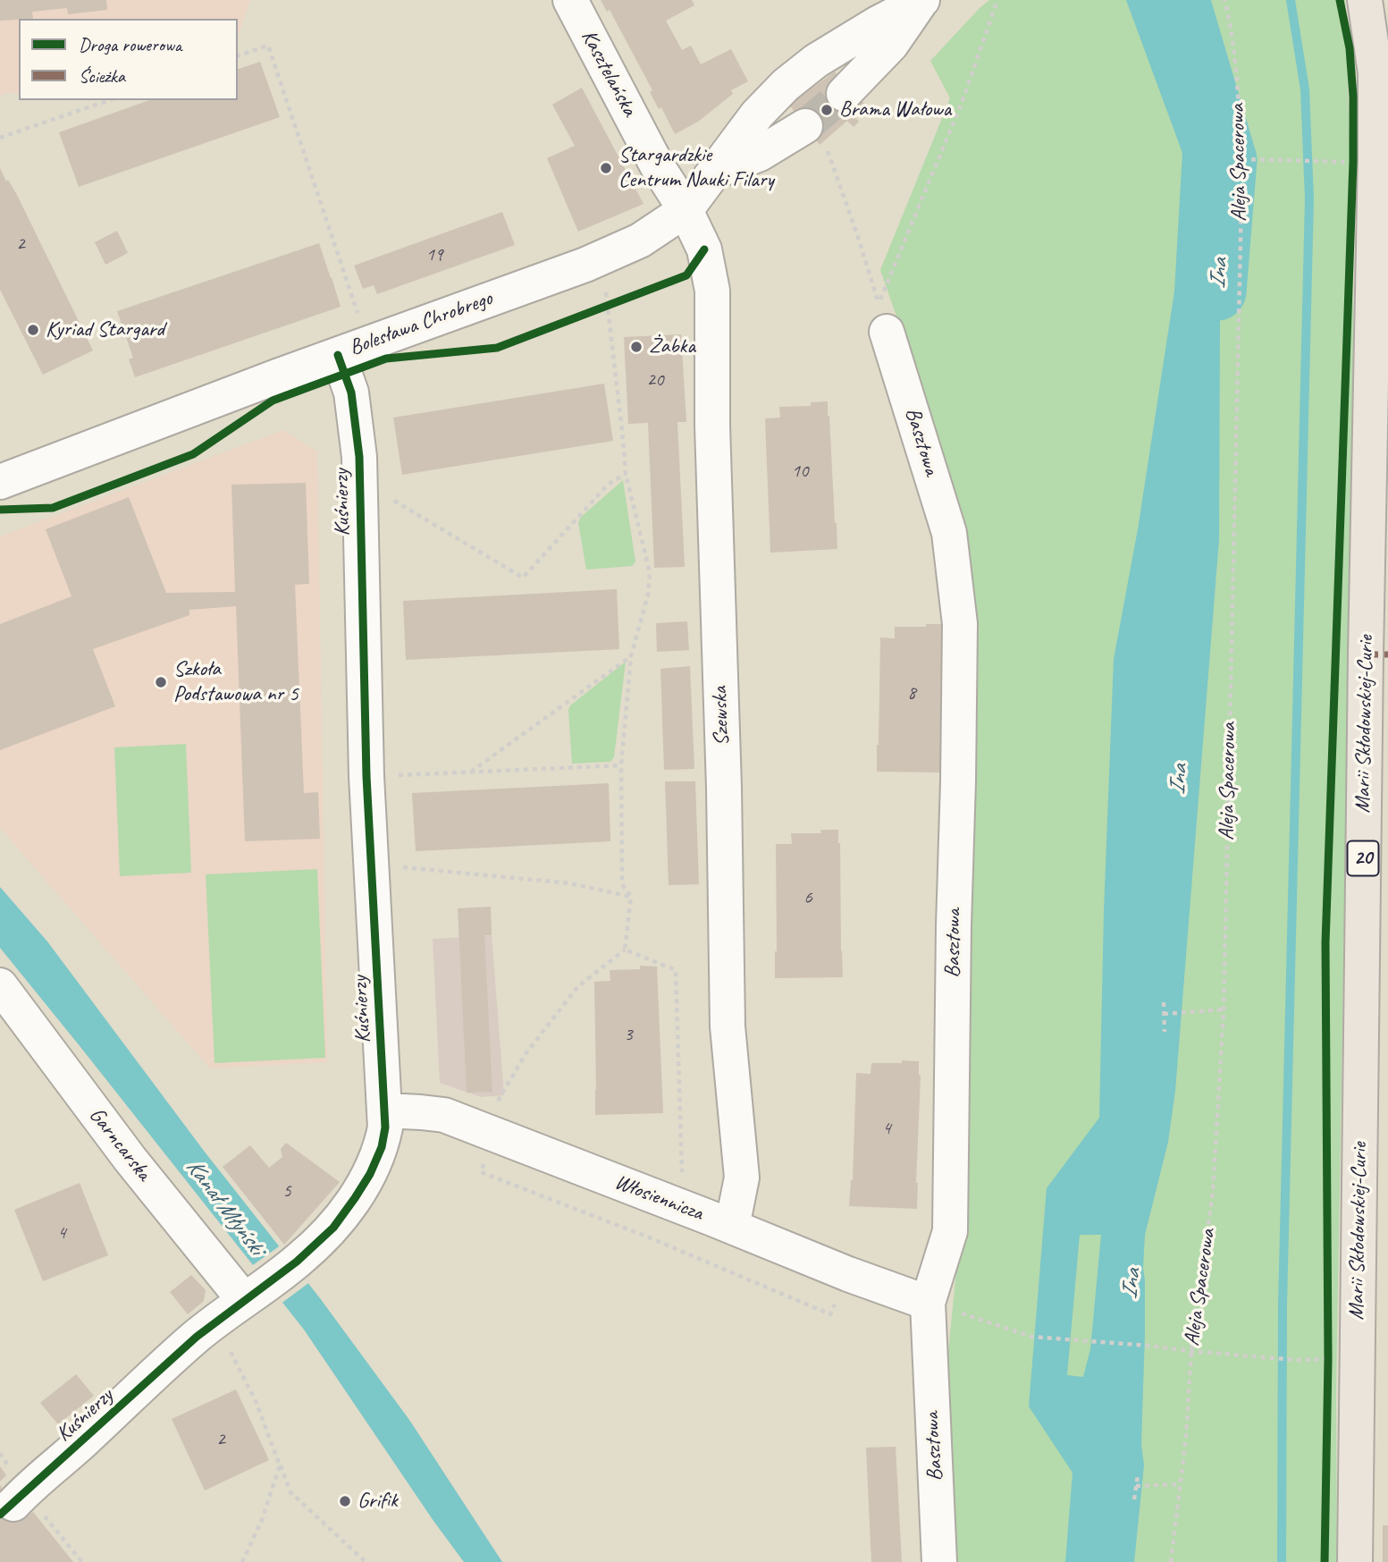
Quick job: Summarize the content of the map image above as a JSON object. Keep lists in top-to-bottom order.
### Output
{
  "streets": {
    "main road": ["Marii Skłodowskiej-Curie", "20"],
    "street": [
      "Kasztelańska",
      "Bolesława Chrobrego",
      "Basztowa",
      "Kuśnierzy",
      "Szewska",
      "Garncarska",
      "Włosiennicza"
    ],
    "path": ["Aleja Spacerowa"]
  },
  "crossings": [
    ["Kasztelańska", "Bolesława Chrobrego"],
    ["Kasztelańska", "Szewska"],
    ["Bolesława Chrobrego", "Kuśnierzy"],
    ["Bolesława Chrobrego", "Szewska"],
    ["Basztowa", "Włosiennicza"],
    ["Kuśnierzy", "Garncarska"],
    ["Kuśnierzy", "Włosiennicza"],
    ["Szewska", "Włosiennicza"]
  ],
  "water": ["Ina", "Kanał Młyński"],
  "places": [
    "Brama Wałowa",
    "Stargardzkie Centrum Nauki Filary",
    "Kyriad Stargard",
    "Żabka",
    "Szkoła Podstawowa nr 5",
    "Grifik"
  ],
  "house_numbers": [
    "2",
    "19",
    "20",
    "10",
    "8",
    "6",
    "3",
    "4",
    "5",
    "4",
    "2"
  ],
  "legend": ["Droga rowerowa", "Ścieżka"]
}
